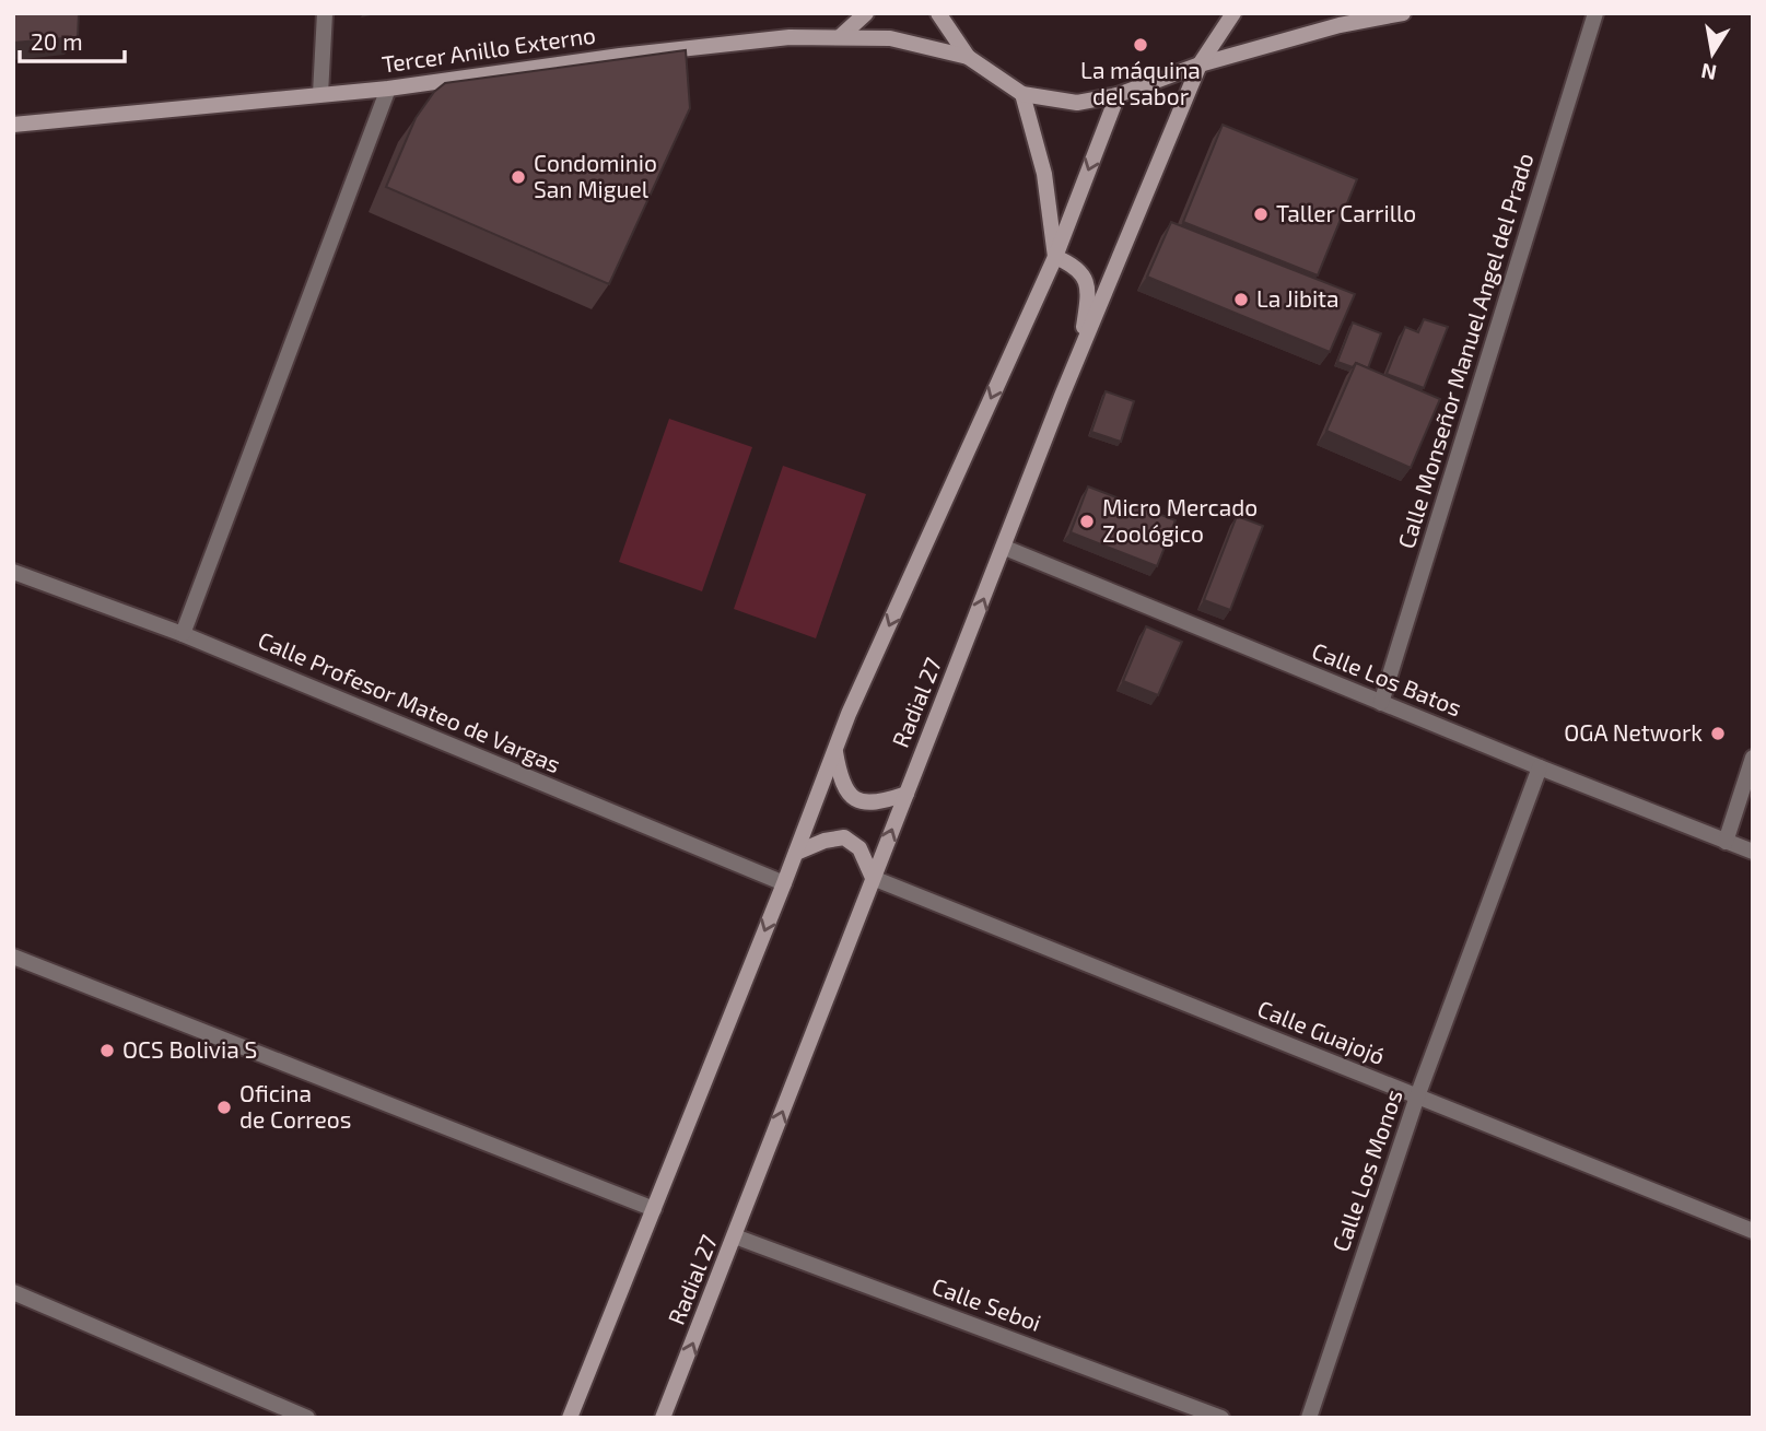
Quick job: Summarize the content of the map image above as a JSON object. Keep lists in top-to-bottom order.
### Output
{
  "streets": {
    "street": [
      "Tercer Anillo Externo",
      "Calle Monseñor Manuel Angel del Prado",
      "Calle Los Batos",
      "Calle Profesor Mateo de Vargas",
      "Radial 27",
      "Calle Guajojó",
      "Calle Los Monos",
      "Calle Seboi"
    ]
  },
  "crossings": [
    ["Tercer Anillo Externo", "Radial 27"],
    ["Calle Monseñor Manuel Angel del Prado", "Calle Los Batos"],
    ["Calle Los Batos", "Radial 27"],
    ["Calle Los Batos", "Calle Los Monos"],
    ["Radial 27", "Calle Guajojó"],
    ["Radial 27", "Calle Seboi"],
    ["Calle Guajojó", "Calle Los Monos"]
  ],
  "places": [
    "La máquina del sabor",
    "Condominio San Miguel",
    "Taller Carrillo",
    "La Jibita",
    "Micro Mercado Zoológico",
    "OGA Network",
    "OCS Bolivia S",
    "Oficina de Correos"
  ],
  "scale_bar": "20 m",
  "north": "bottom"
}
